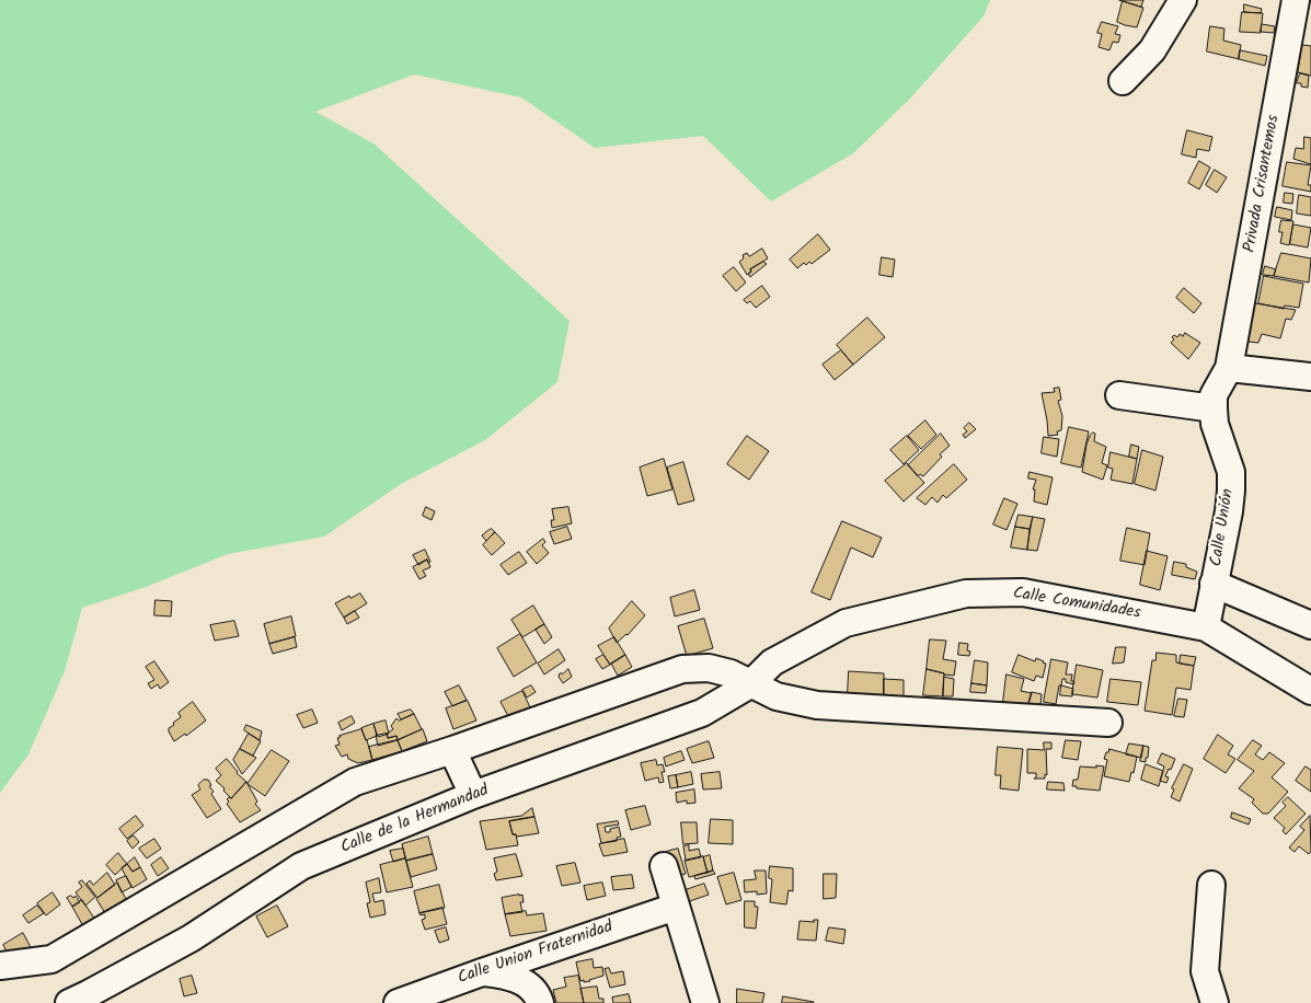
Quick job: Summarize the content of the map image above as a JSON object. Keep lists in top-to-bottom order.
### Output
{
  "streets": {
    "street": [
      "Privada Crisantemos",
      "Calle Unión",
      "Calle Comunidades",
      "Calle de la Hermandad",
      "Calle Union Fraternidad"
    ]
  },
  "crossings": [
    ["Privada Crisantemos", "Calle Unión"],
    ["Calle Unión", "Calle Comunidades"],
    ["Calle Comunidades", "Calle de la Hermandad"]
  ]
}
